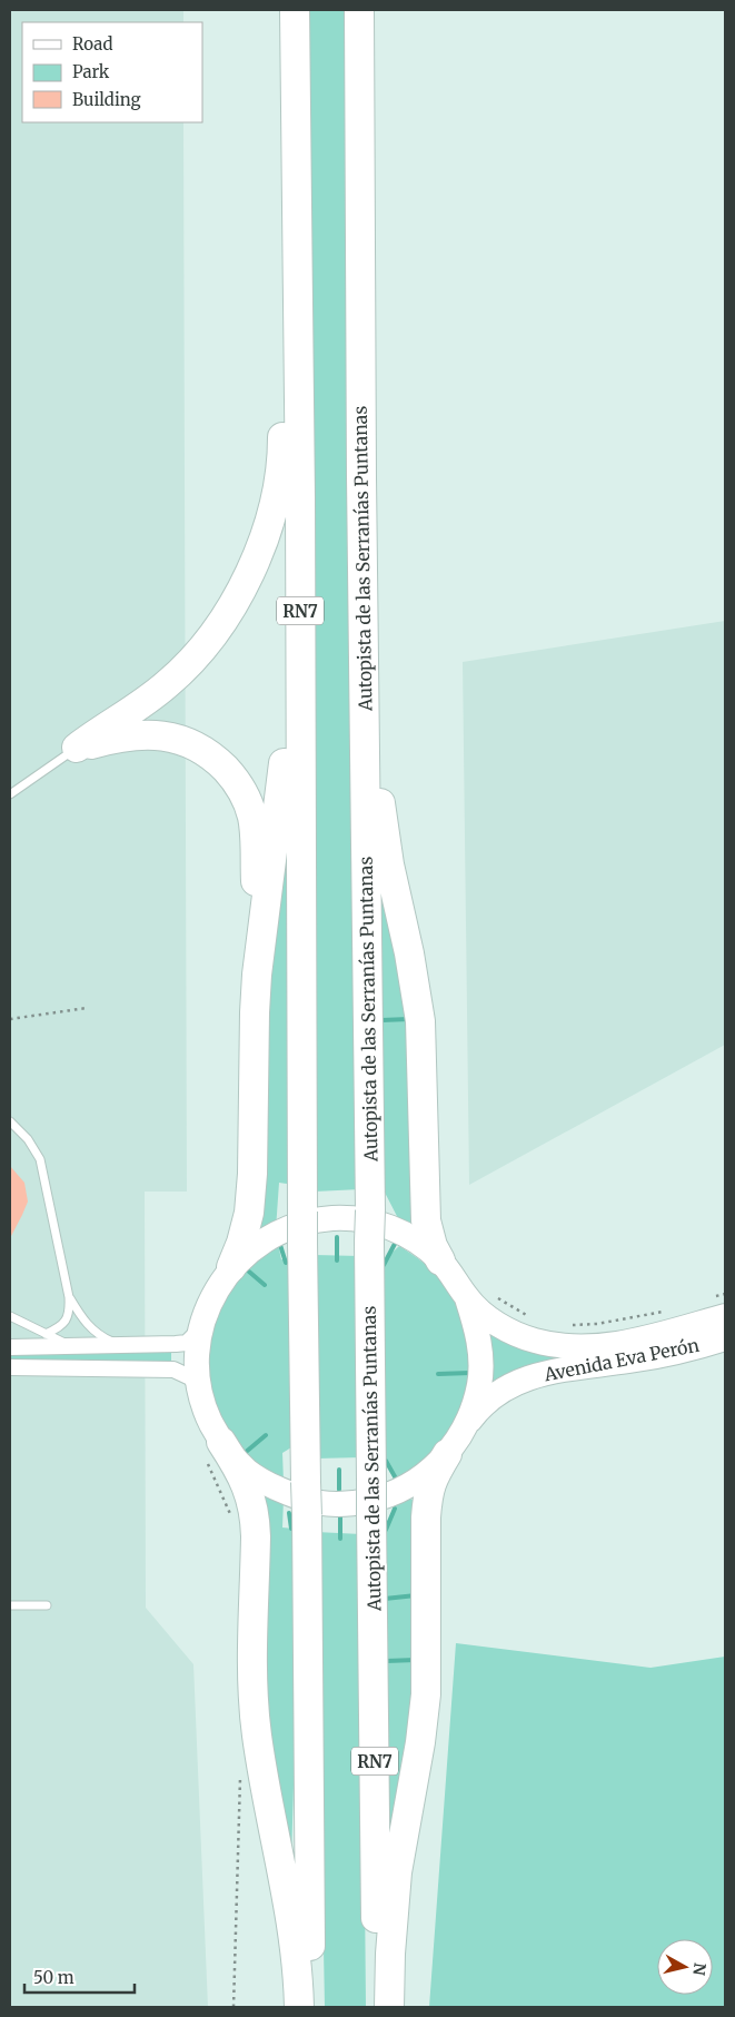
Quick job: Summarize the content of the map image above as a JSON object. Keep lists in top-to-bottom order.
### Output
{
  "streets": {
    "highway": ["Autopista de las Serranías Puntanas", "RN7"],
    "main road": ["Avenida Eva Perón"]
  },
  "legend": ["Road", "Park", "Building"],
  "scale_bar": "50 m",
  "north": "right"
}
